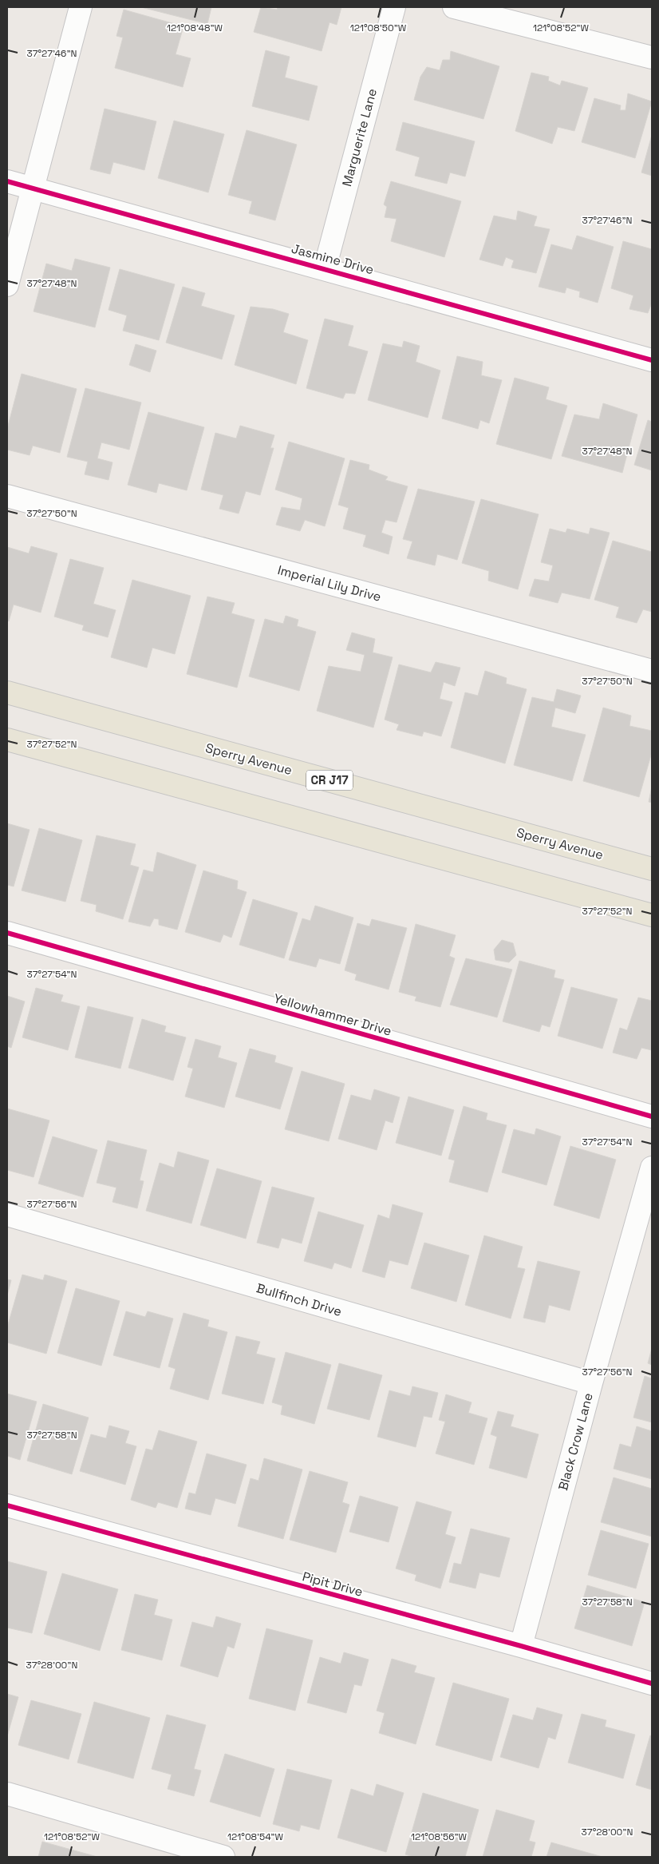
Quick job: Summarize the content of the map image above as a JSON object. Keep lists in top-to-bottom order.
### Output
{
  "streets": {
    "main road": ["Sperry Avenue", "CR J17"],
    "street": [
      "Marguerite Lane",
      "Jasmine Drive",
      "Imperial Lily Drive",
      "Yellowhammer Drive",
      "Bullfinch Drive",
      "Black Crow Lane",
      "Pipit Drive"
    ]
  },
  "crossings": [
    ["Marguerite Lane", "Jasmine Drive"],
    ["Bullfinch Drive", "Black Crow Lane"],
    ["Black Crow Lane", "Pipit Drive"]
  ],
  "coordinates": [
    "121°08'48\"W",
    "121°08'50\"W",
    "121°08'52\"W",
    "37°27'46\"N",
    "37°27'48\"N",
    "37°27'50\"N",
    "37°27'52\"N",
    "37°27'54\"N",
    "37°27'56\"N",
    "37°27'58\"N",
    "37°28'00\"N",
    "121°08'54\"W",
    "121°08'56\"W"
  ]
}
